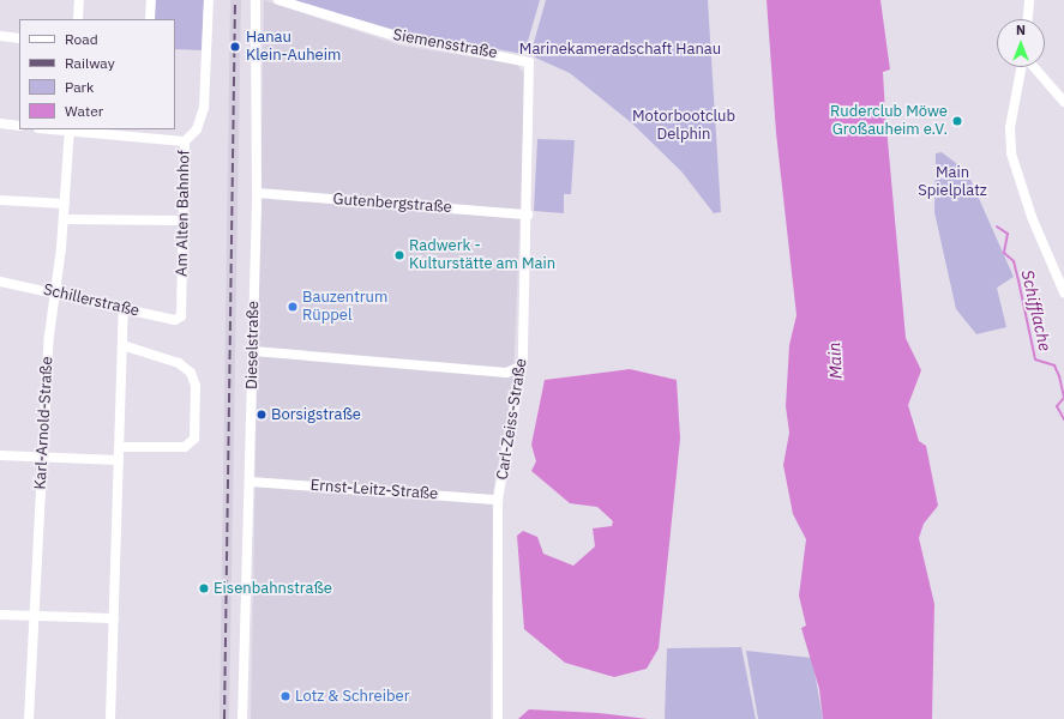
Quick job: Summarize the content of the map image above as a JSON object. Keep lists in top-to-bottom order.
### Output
{
  "streets": {
    "street": [
      "Siemensstraße",
      "Gutenbergstraße",
      "Am Alten Bahnhof",
      "Schillerstraße",
      "Dieselstraße",
      "Carl-Zeiss-Straße",
      "Karl-Arnold-Straße",
      "Ernst-Leitz-Straße"
    ]
  },
  "crossings": [
    ["Siemensstraße", "Carl-Zeiss-Straße"],
    ["Gutenbergstraße", "Dieselstraße"],
    ["Gutenbergstraße", "Carl-Zeiss-Straße"],
    ["Am Alten Bahnhof", "Schillerstraße"],
    ["Schillerstraße", "Karl-Arnold-Straße"],
    ["Dieselstraße", "Ernst-Leitz-Straße"],
    ["Carl-Zeiss-Straße", "Ernst-Leitz-Straße"]
  ],
  "water": ["Schifflache", "Main"],
  "parks": ["Marinekameradschaft Hanau", "Motorbootclub Delphin", "Main Spielplatz"],
  "places": [
    "Hanau Klein-Auheim",
    "Ruderclub Möwe Großauheim e.V.",
    "Radwerk - Kulturstätte am Main",
    "Bauzentrum Rüppel",
    "Borsigstraße",
    "Eisenbahnstraße",
    "Lotz & Schreiber"
  ],
  "legend": [
    "Road",
    "Railway",
    "Park",
    "Water"
  ],
  "north": "top"
}
